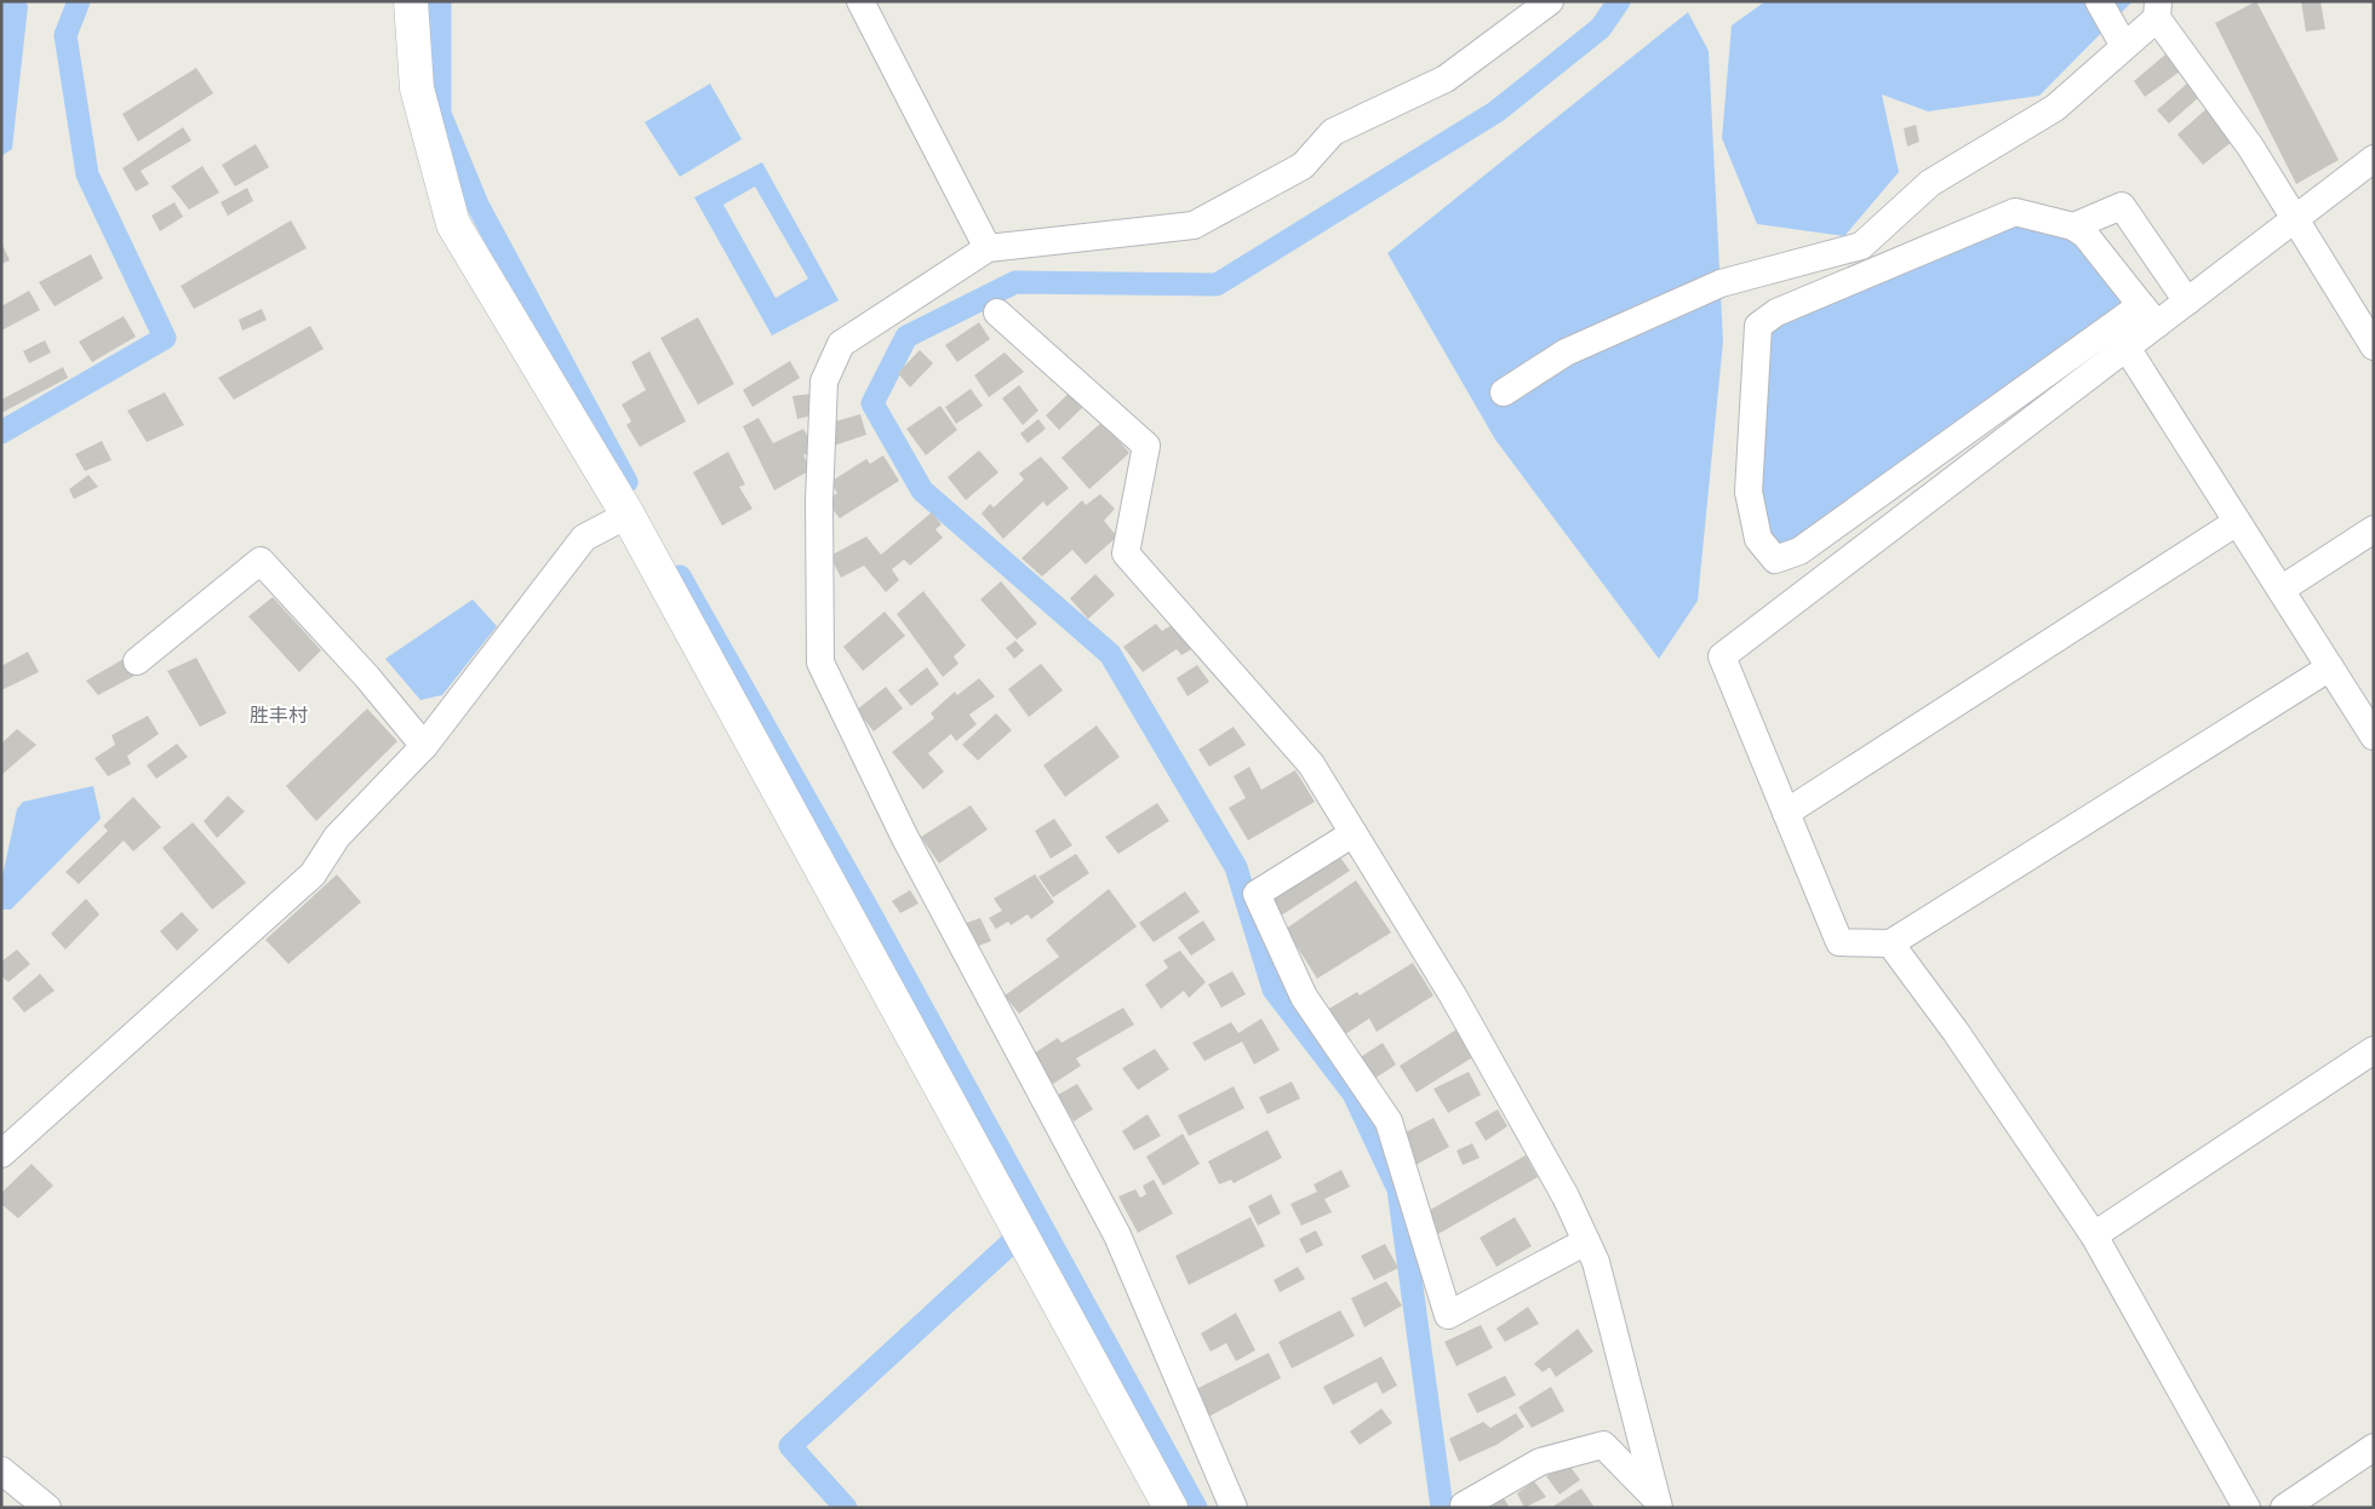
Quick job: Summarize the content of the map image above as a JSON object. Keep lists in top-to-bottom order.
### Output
{
  "districts": ["胜丰村"]
}
